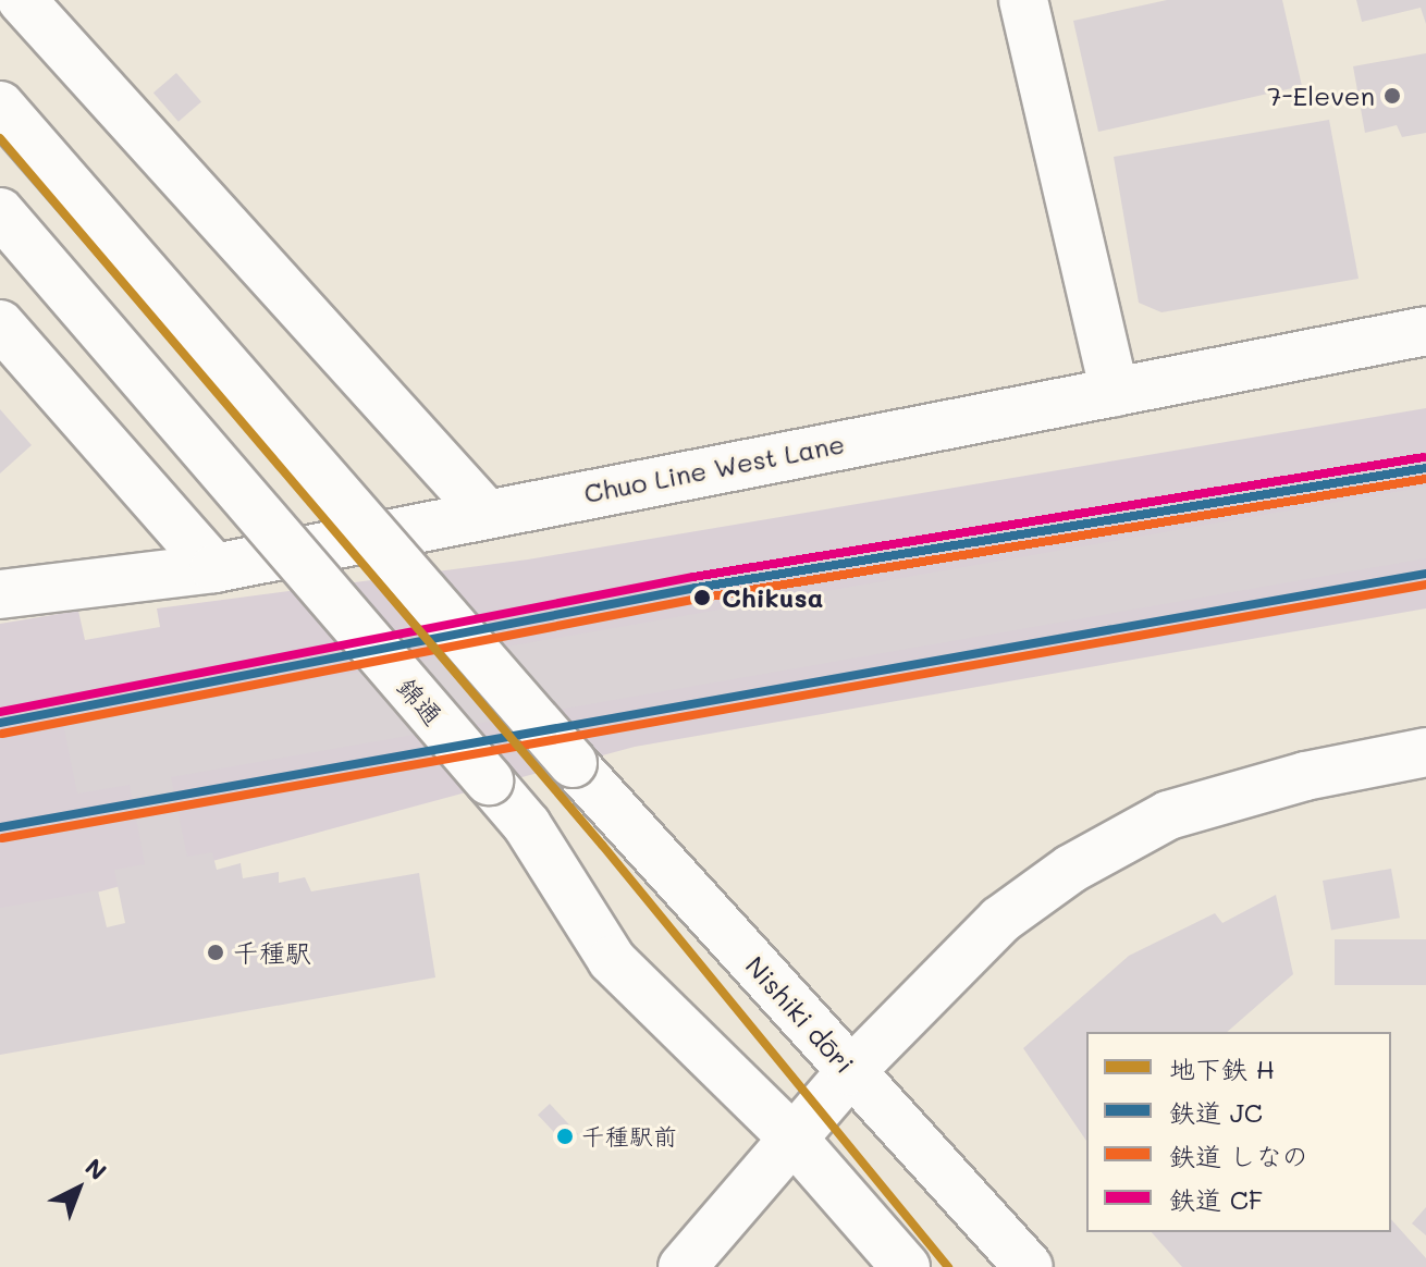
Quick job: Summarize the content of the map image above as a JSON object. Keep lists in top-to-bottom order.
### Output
{
  "streets": {
    "street": ["Chuo Line West Lane", "錦通", "Nishiki dōri"]
  },
  "places": [
    "7-Eleven",
    "Chikusa",
    "千種駅",
    "千種駅前"
  ],
  "lines": [
    "metro line H",
    "rail line CF",
    "rail line JC",
    "rail line しなの"
  ],
  "legend": [
    "地下鉄 H",
    "鉄道 JC",
    "鉄道 しなの",
    "鉄道 CF"
  ],
  "north": "top right"
}
